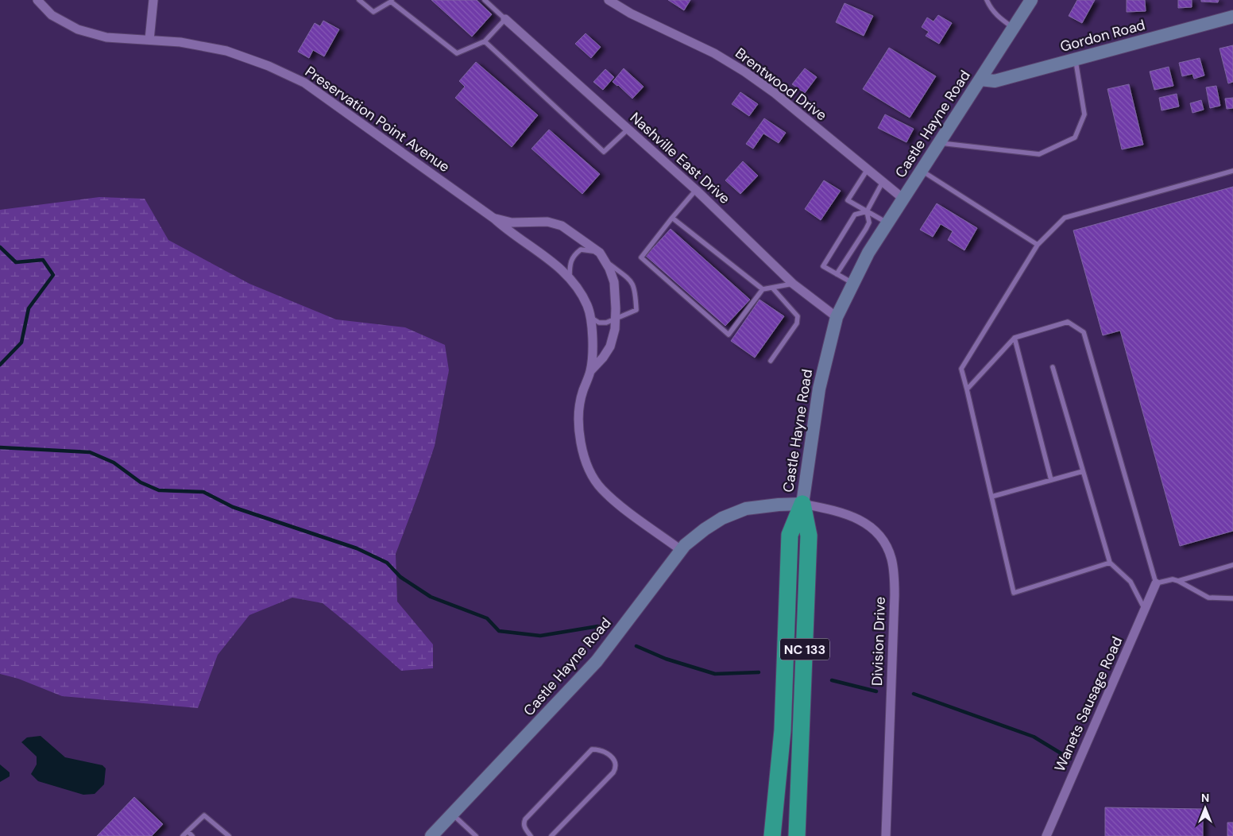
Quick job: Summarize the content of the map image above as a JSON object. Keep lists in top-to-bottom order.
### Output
{
  "streets": {
    "highway": ["NC 133"],
    "main road": ["Gordon Road", "Castle Hayne Road"],
    "street": [
      "Brentwood Drive",
      "Preservation Point Avenue",
      "Nashville East Drive",
      "Division Drive",
      "Wanets Sausage Road"
    ]
  },
  "crossings": [
    ["Gordon Road", "Castle Hayne Road"],
    ["Brentwood Drive", "Castle Hayne Road"],
    ["Preservation Point Avenue", "Castle Hayne Road"],
    ["Castle Hayne Road", "Nashville East Drive"],
    ["Castle Hayne Road", "Division Drive"],
    ["Castle Hayne Road", "NC 133"],
    ["Division Drive", "NC 133"]
  ],
  "north": "top"
}
